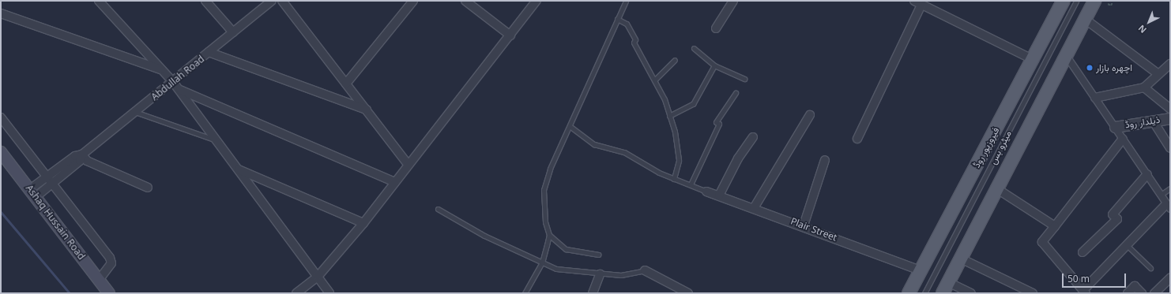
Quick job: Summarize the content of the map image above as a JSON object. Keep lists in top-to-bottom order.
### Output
{
  "streets": {
    "main road": ["فیروزپور روڈ", "Ashaq Hussain Road"],
    "street": ["Abdullah Road", "ذیلدار روڈ", "Plair Street"],
    "lane": ["میٹرو بس"]
  },
  "crossings": [
    ["Abdullah Road", "Ashaq Hussain Road"],
    ["فیروزپور روڈ", "Plair Street"]
  ],
  "places": ["اچھرہ بازار"],
  "scale_bar": "50 m",
  "north": "bottom left"
}
